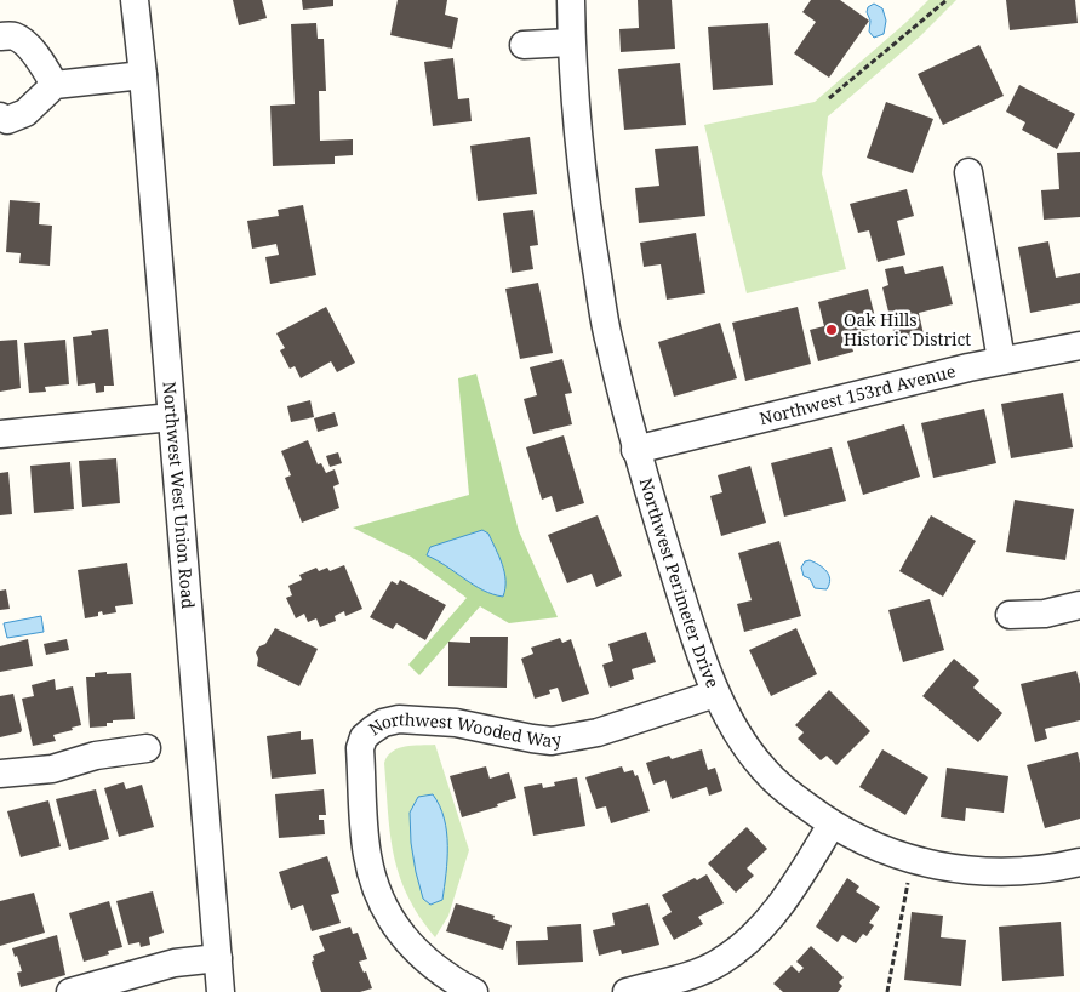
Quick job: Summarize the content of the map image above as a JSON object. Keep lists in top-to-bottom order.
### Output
{
  "streets": {
    "street": [
      "Northwest 153rd Avenue",
      "Northwest West Union Road",
      "Northwest Perimeter Drive",
      "Northwest Wooded Way"
    ]
  },
  "crossings": [
    ["Northwest 153rd Avenue", "Northwest Perimeter Drive"],
    ["Northwest Perimeter Drive", "Northwest Wooded Way"]
  ],
  "places": ["Oak Hills Historic District"]
}
